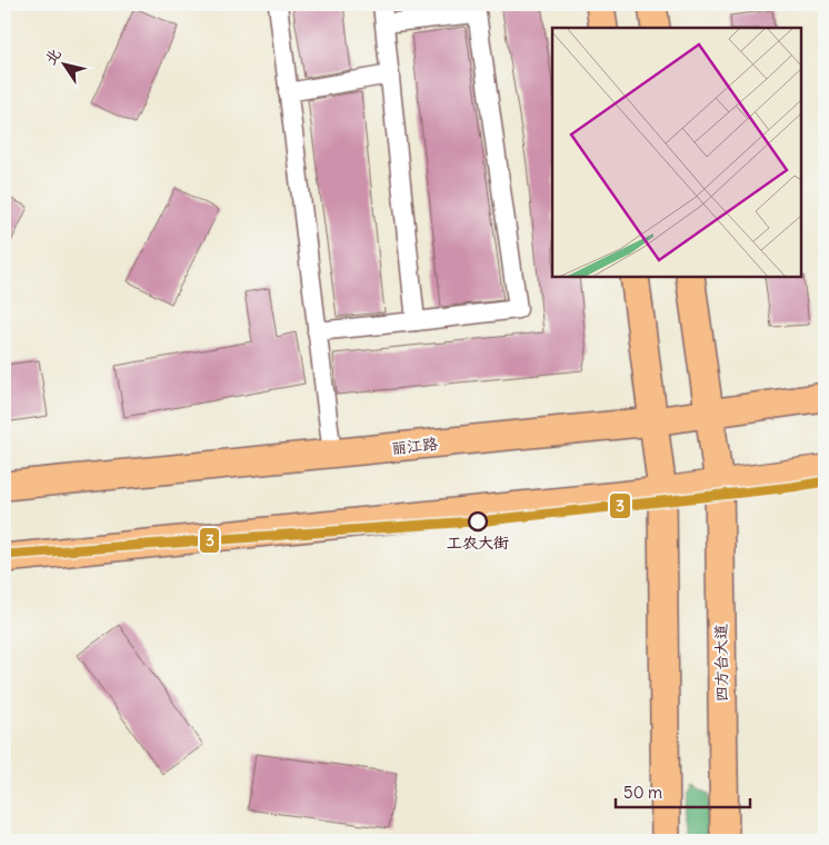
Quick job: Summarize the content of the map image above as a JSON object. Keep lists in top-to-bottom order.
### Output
{
  "streets": {
    "main road": ["丽江路", "四方台大道"]
  },
  "places": ["工农大街"],
  "lines": ["transit line 3"],
  "scale_bar": "50 m",
  "north": "top left"
}
